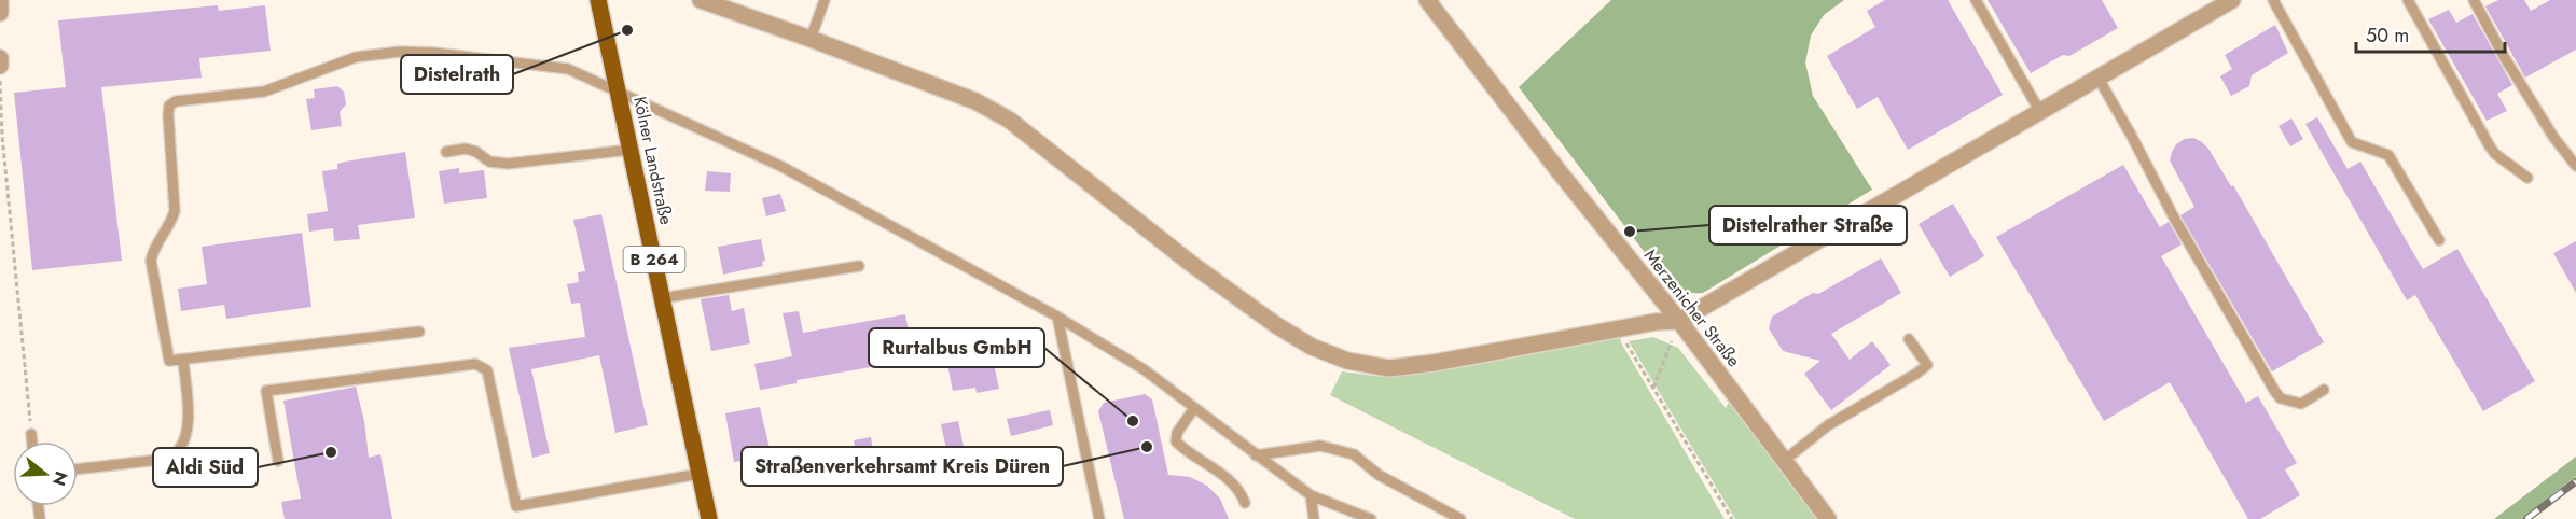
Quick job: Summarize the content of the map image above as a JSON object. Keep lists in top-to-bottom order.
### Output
{
  "streets": {
    "main road": ["Kölner Landstraße", "B 264"],
    "street": ["Merzenicher Straße"]
  },
  "places": [
    "Distelrath",
    "Distelrather Straße",
    "Rurtalbus GmbH",
    "Straßenverkehrsamt Kreis Düren",
    "Aldi Süd"
  ],
  "scale_bar": "50 m",
  "north": "right"
}
